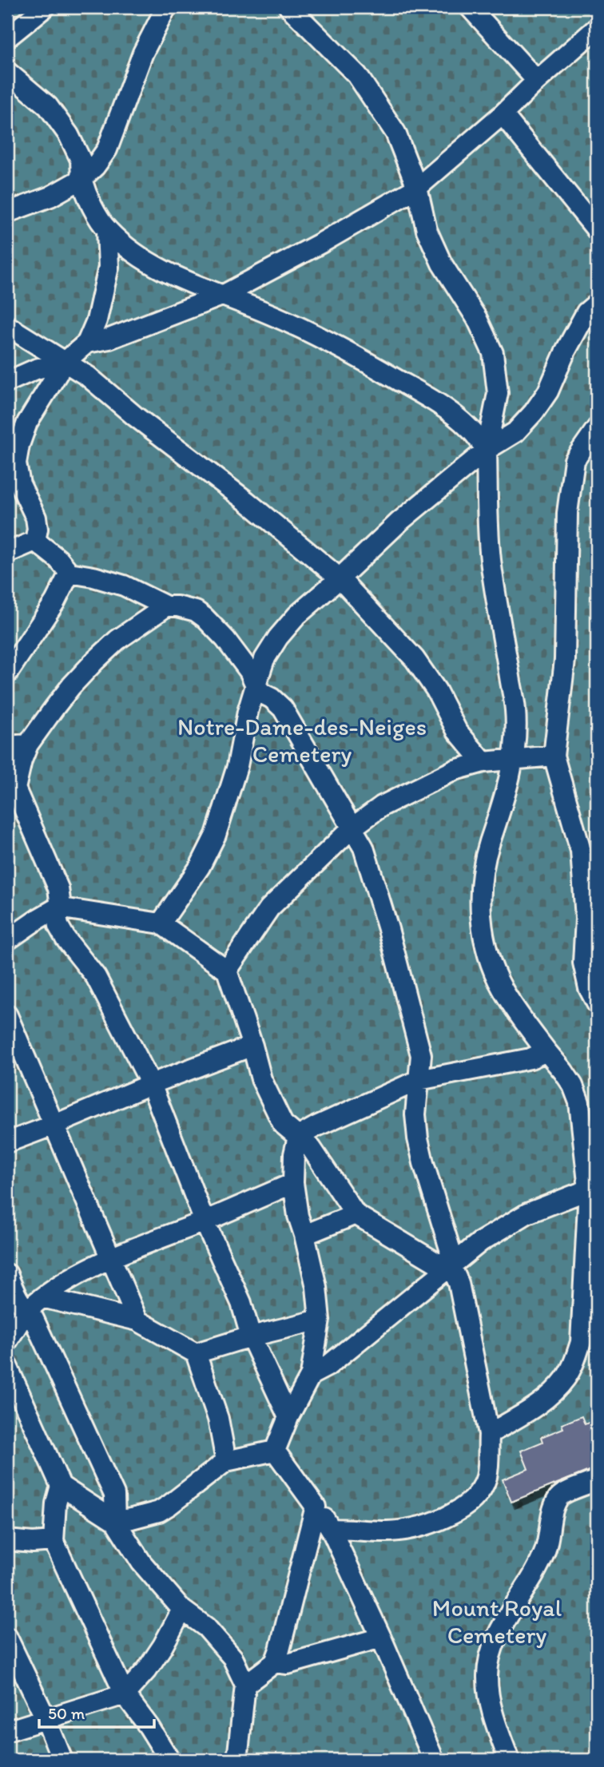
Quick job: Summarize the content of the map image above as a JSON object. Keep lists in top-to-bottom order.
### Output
{
  "parks": ["Notre-Dame-des-Neiges Cemetery", "Mount Royal Cemetery"],
  "scale_bar": "50 m"
}
